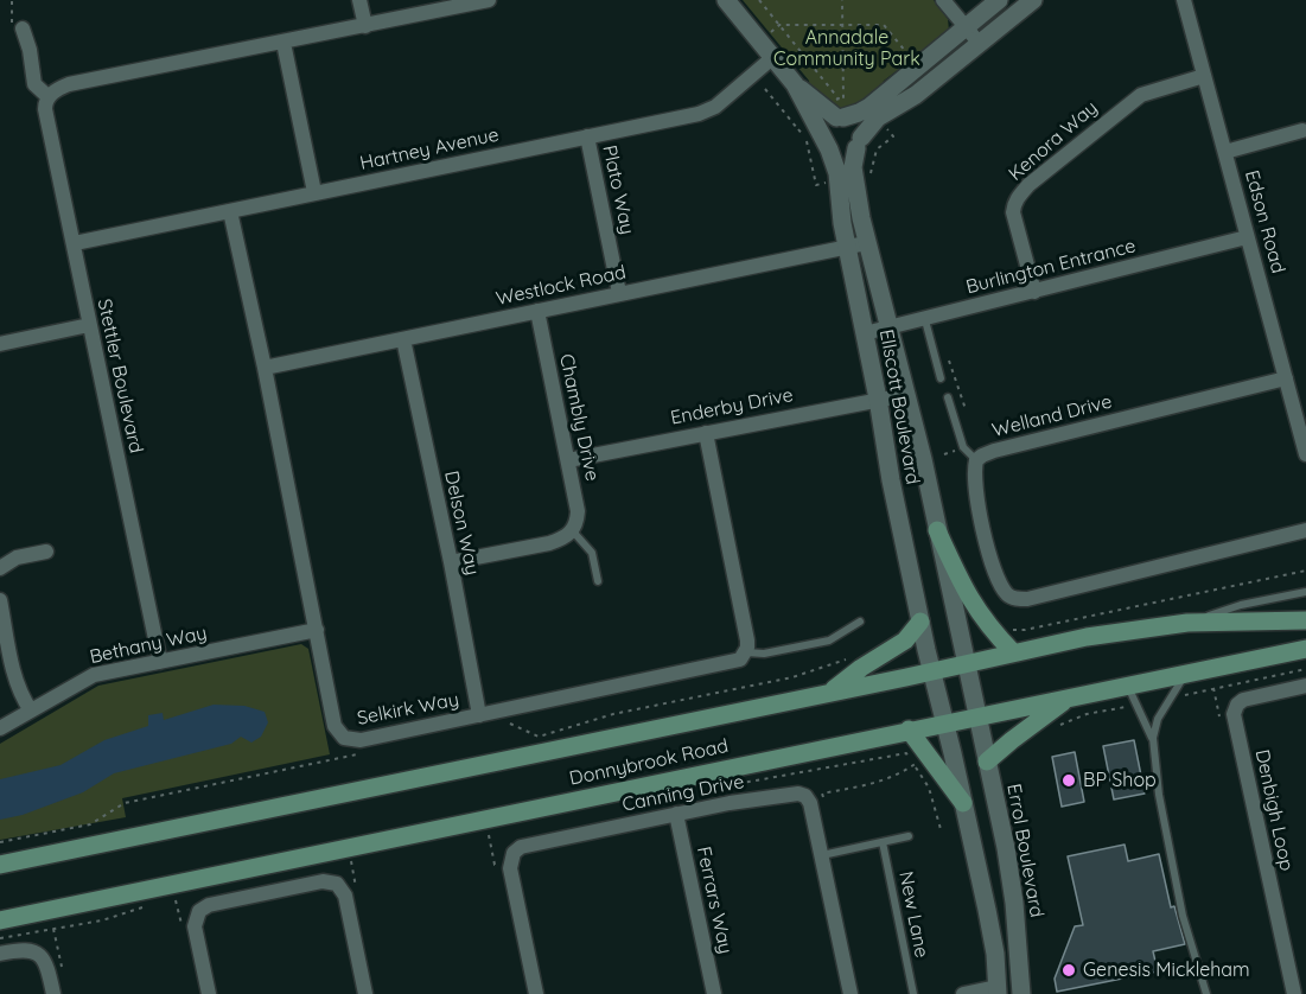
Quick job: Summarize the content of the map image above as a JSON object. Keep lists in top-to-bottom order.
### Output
{
  "streets": {
    "main road": ["Donnybrook Road"],
    "street": [
      "Kenora Way",
      "Hartney Avenue",
      "Plato Way",
      "Edson Road",
      "Burlington Entrance",
      "Westlock Road",
      "Stettler Boulevard",
      "Enderby Drive",
      "Ellscott Boulevard",
      "Welland Drive",
      "Chambly Drive",
      "Delson Way",
      "Bethany Way",
      "Selkirk Way",
      "Canning Drive",
      "Denbigh Loop",
      "Errol Boulevard",
      "Ferrars Way"
    ],
    "lane": ["New Lane"]
  },
  "crossings": [
    ["Kenora Way", "Edson Road"],
    ["Kenora Way", "Burlington Entrance"],
    ["Hartney Avenue", "Plato Way"],
    ["Hartney Avenue", "Stettler Boulevard"],
    ["Hartney Avenue", "Selkirk Way"],
    ["Plato Way", "Westlock Road"],
    ["Edson Road", "Burlington Entrance"],
    ["Edson Road", "Welland Drive"],
    ["Burlington Entrance", "Ellscott Boulevard"],
    ["Westlock Road", "Ellscott Boulevard"],
    ["Westlock Road", "Chambly Drive"],
    ["Westlock Road", "Delson Way"],
    ["Westlock Road", "Selkirk Way"],
    ["Stettler Boulevard", "Bethany Way"],
    ["Enderby Drive", "Ellscott Boulevard"],
    ["Enderby Drive", "Chambly Drive"],
    ["Ellscott Boulevard", "Donnybrook Road"],
    ["Ellscott Boulevard", "Errol Boulevard"],
    ["Delson Way", "Selkirk Way"],
    ["Bethany Way", "Selkirk Way"],
    ["Donnybrook Road", "Errol Boulevard"],
    ["Canning Drive", "Ferrars Way"]
  ],
  "parks": ["Annadale Community Park"],
  "places": ["BP Shop", "Genesis Mickleham"]
}
